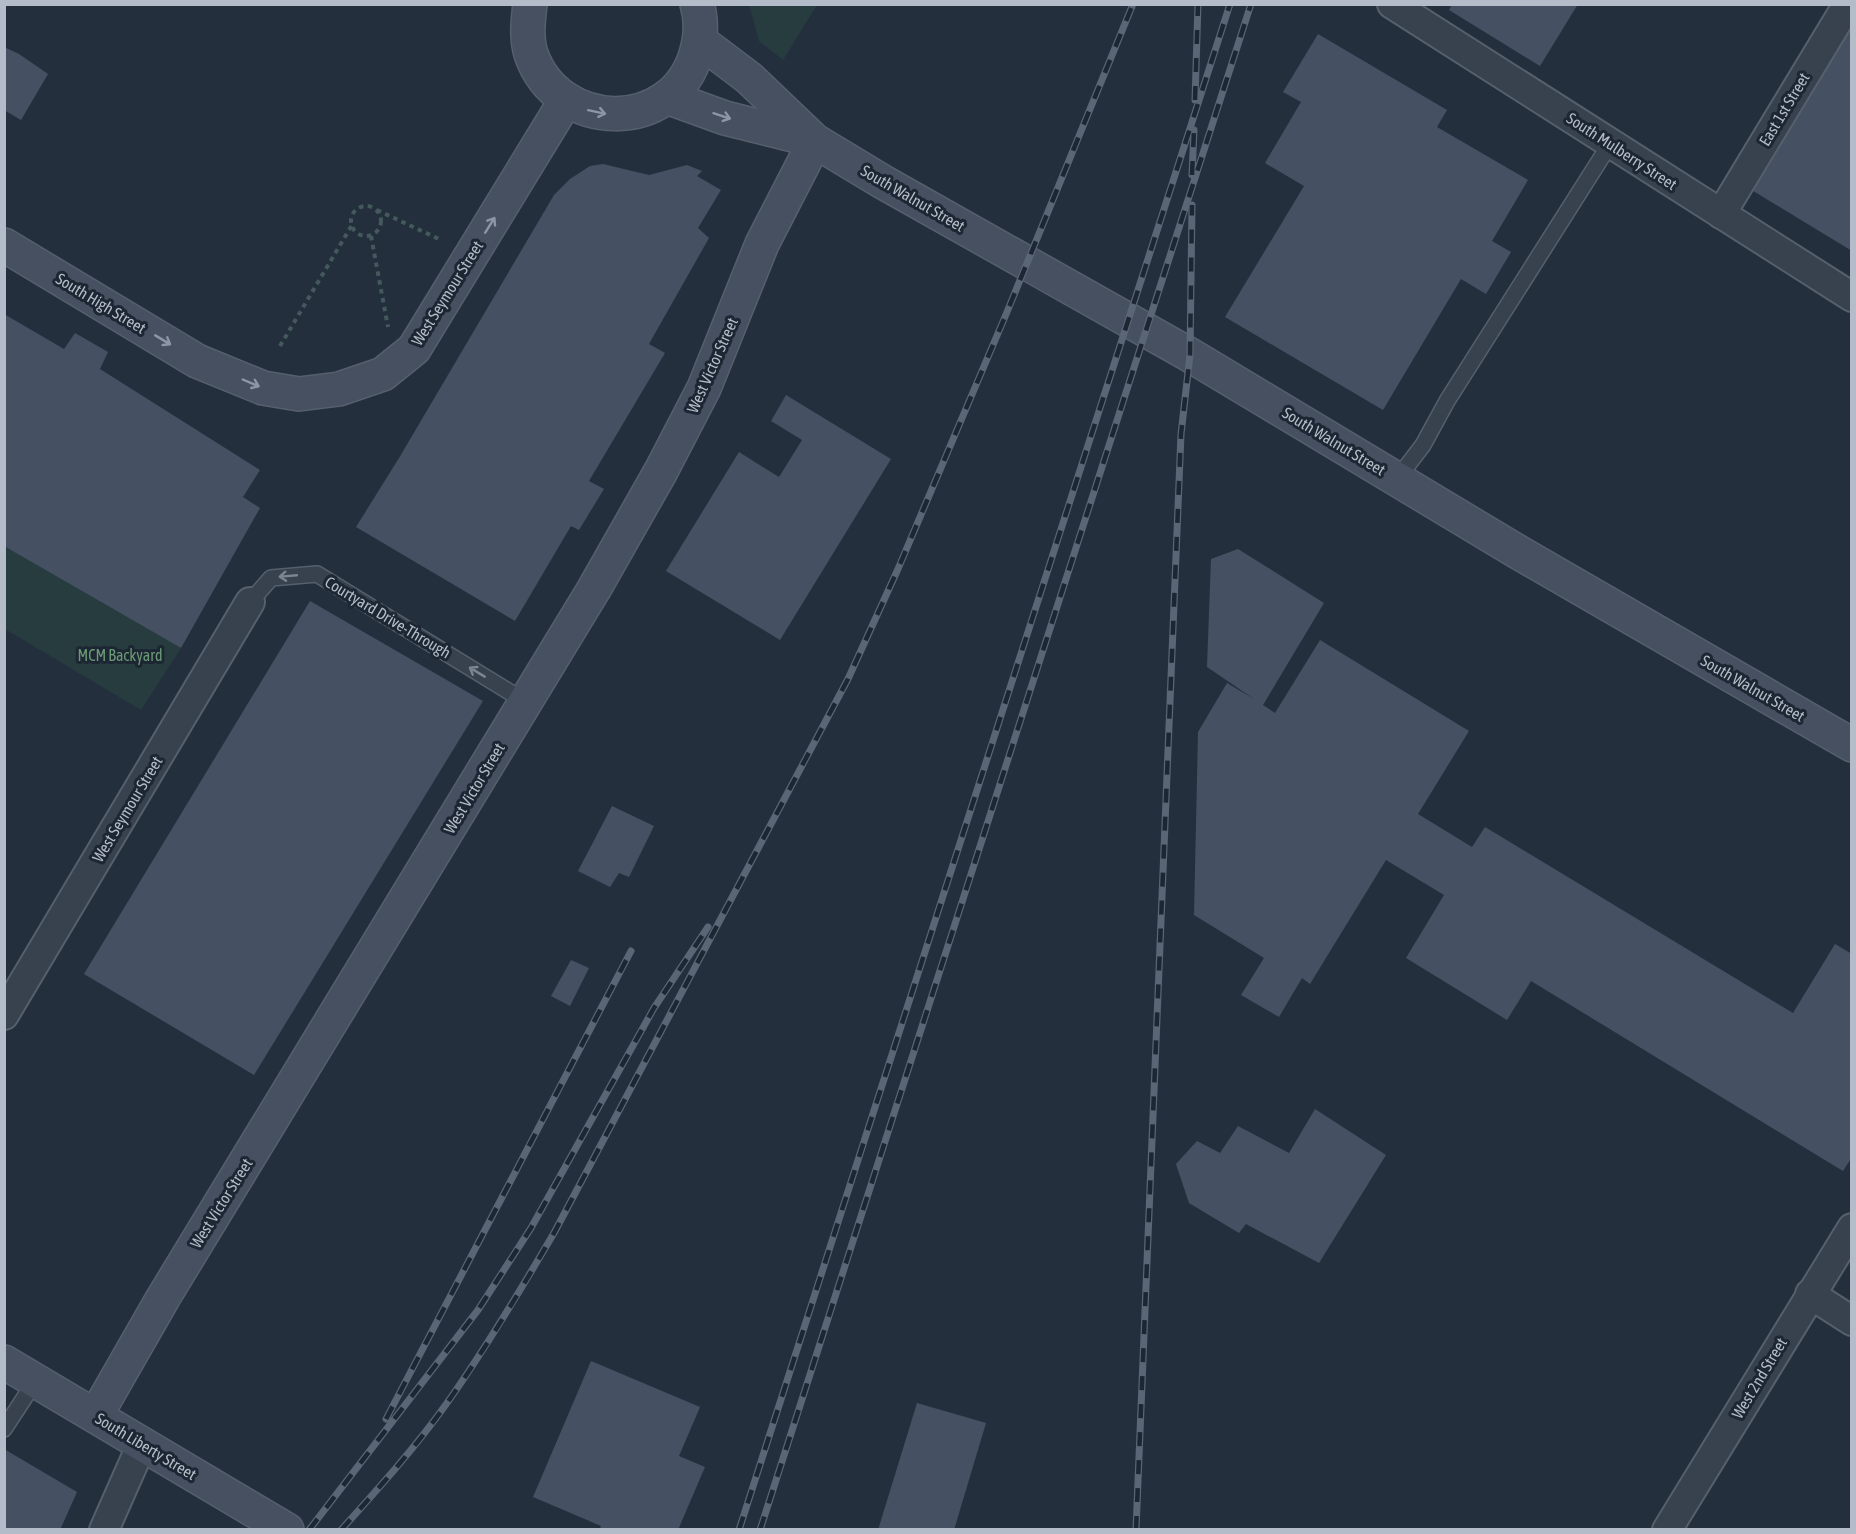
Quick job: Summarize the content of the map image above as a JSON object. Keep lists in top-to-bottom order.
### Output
{
  "streets": {
    "main road": [
      "South Walnut Street",
      "West Seymour Street",
      "South High Street",
      "West Victor Street",
      "South Liberty Street"
    ],
    "street": ["East 1st Street", "South Mulberry Street", "West 2nd Street"],
    "lane": ["Courtyard Drive-Through"]
  },
  "crossings": [
    ["East 1st Street", "South Mulberry Street"],
    ["South Walnut Street", "West Victor Street"],
    ["West Seymour Street", "South High Street"],
    ["West Seymour Street", "Courtyard Drive-Through"],
    ["West Victor Street", "Courtyard Drive-Through"],
    ["West Victor Street", "South Liberty Street"]
  ],
  "one_way": ["West Seymour Street", "South High Street", "Courtyard Drive-Through"],
  "parks": ["MCM Backyard"]
}
